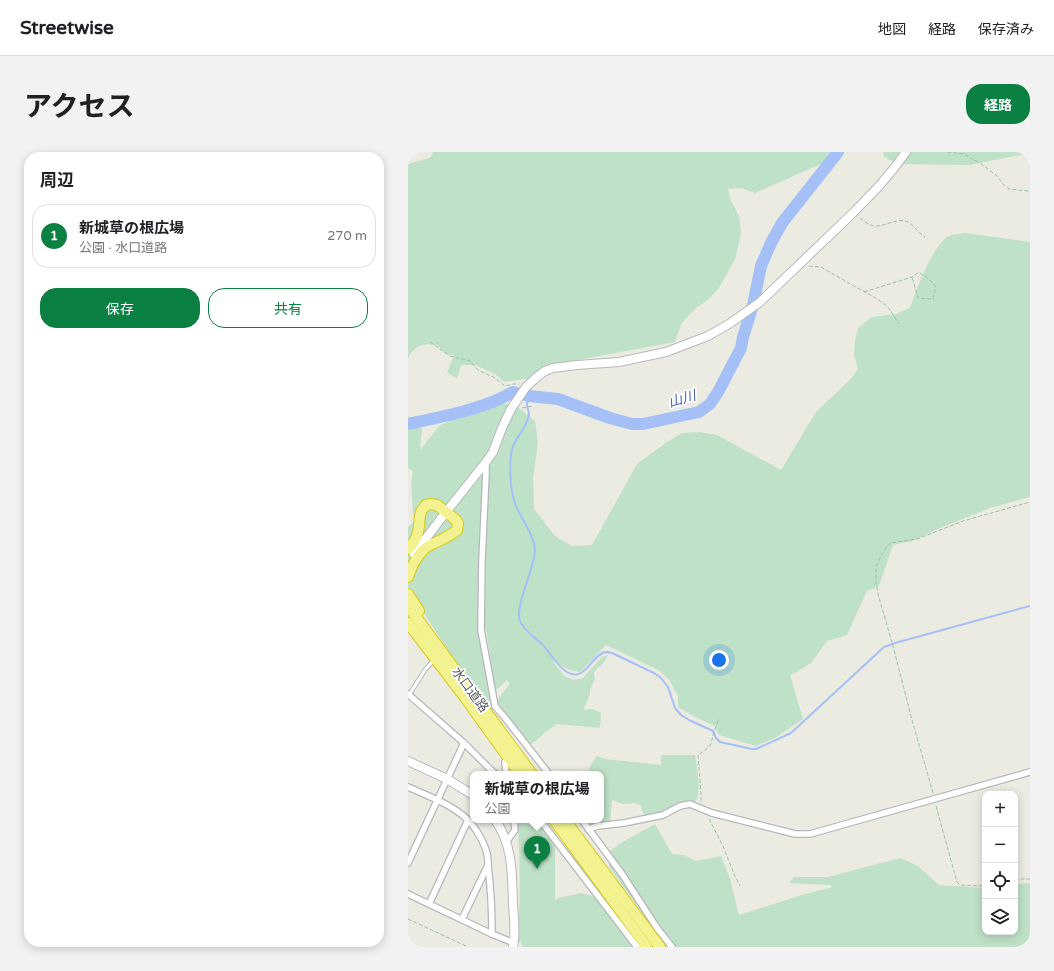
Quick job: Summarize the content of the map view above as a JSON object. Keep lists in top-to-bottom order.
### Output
{
  "streets": {
    "highway": ["水口道路"]
  },
  "water": ["山川"],
  "page": {
    "header": "Streetwise",
    "nav": ["地図", "経路", "保存済み"],
    "title": "アクセス",
    "buttons": [
      "経路",
      ["保存", "共有"]
    ],
    "heading": "周辺",
    "list": [
      {
        "mark": "1",
        "name": "新城草の根広場",
        "note": "公園 · 水口道路",
        "value": "270 m"
      }
    ],
    "popup": ["新城草の根広場", "公園"],
    "map_buttons": ["+", "−"],
    "pins": "1"
  }
}
